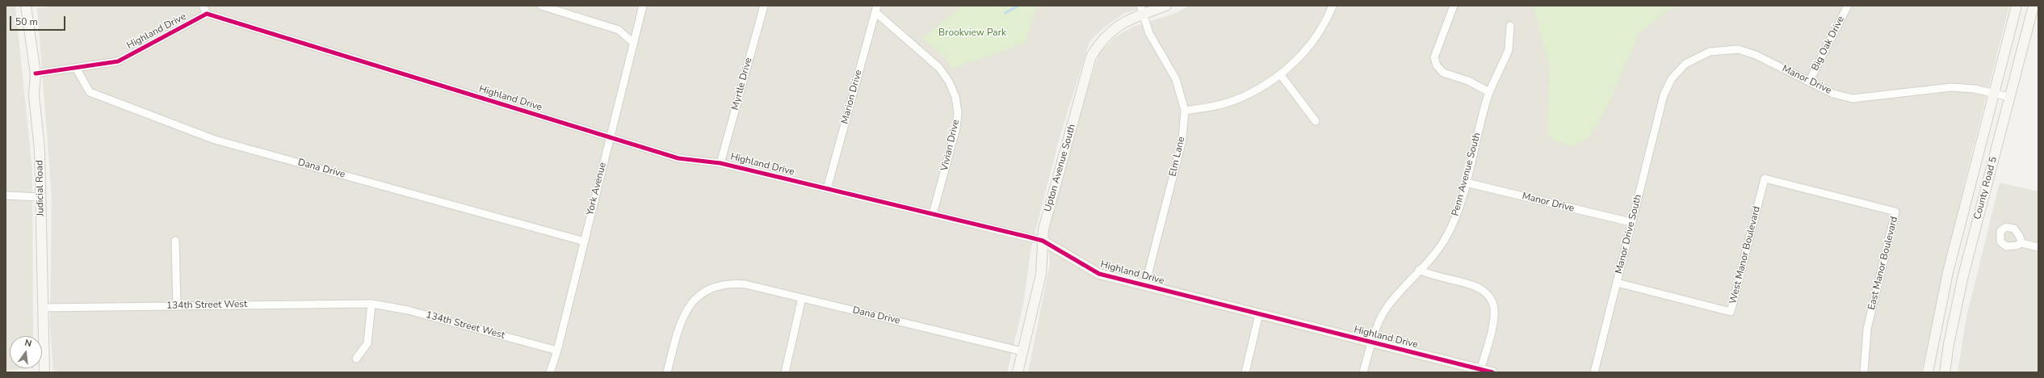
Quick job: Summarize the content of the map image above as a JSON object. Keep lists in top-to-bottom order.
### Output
{
  "streets": {
    "street": [
      "Highland Drive",
      "Big Oak Drive",
      "Manor Drive",
      "Myrtle Drive",
      "Marion Drive",
      "Vivian Drive",
      "Elm Lane",
      "Upton Avenue South",
      "Dana Drive",
      "Penn Avenue South",
      "Judicial Road",
      "County Road 5",
      "York Avenue",
      "Manor Drive South",
      "West Manor Boulevard",
      "East Manor Boulevard",
      "134th Street West"
    ]
  },
  "crossings": [
    ["Highland Drive", "Myrtle Drive"],
    ["Highland Drive", "Marion Drive"],
    ["Highland Drive", "Vivian Drive"],
    ["Highland Drive", "Elm Lane"],
    ["Highland Drive", "Upton Avenue South"],
    ["Highland Drive", "Dana Drive"],
    ["Highland Drive", "Penn Avenue South"],
    ["Highland Drive", "Judicial Road"],
    ["Highland Drive", "York Avenue"],
    ["Big Oak Drive", "Manor Drive"],
    ["Manor Drive", "Penn Avenue South"],
    ["Manor Drive", "County Road 5"],
    ["Manor Drive", "Manor Drive South"],
    ["Marion Drive", "Vivian Drive"],
    ["Elm Lane", "Upton Avenue South"],
    ["Upton Avenue South", "Dana Drive"],
    ["Dana Drive", "York Avenue"],
    ["Judicial Road", "134th Street West"],
    ["York Avenue", "134th Street West"],
    ["Manor Drive South", "West Manor Boulevard"],
    ["West Manor Boulevard", "East Manor Boulevard"]
  ],
  "parks": ["Brookview Park"],
  "scale_bar": "50 m",
  "north": "top"
}
